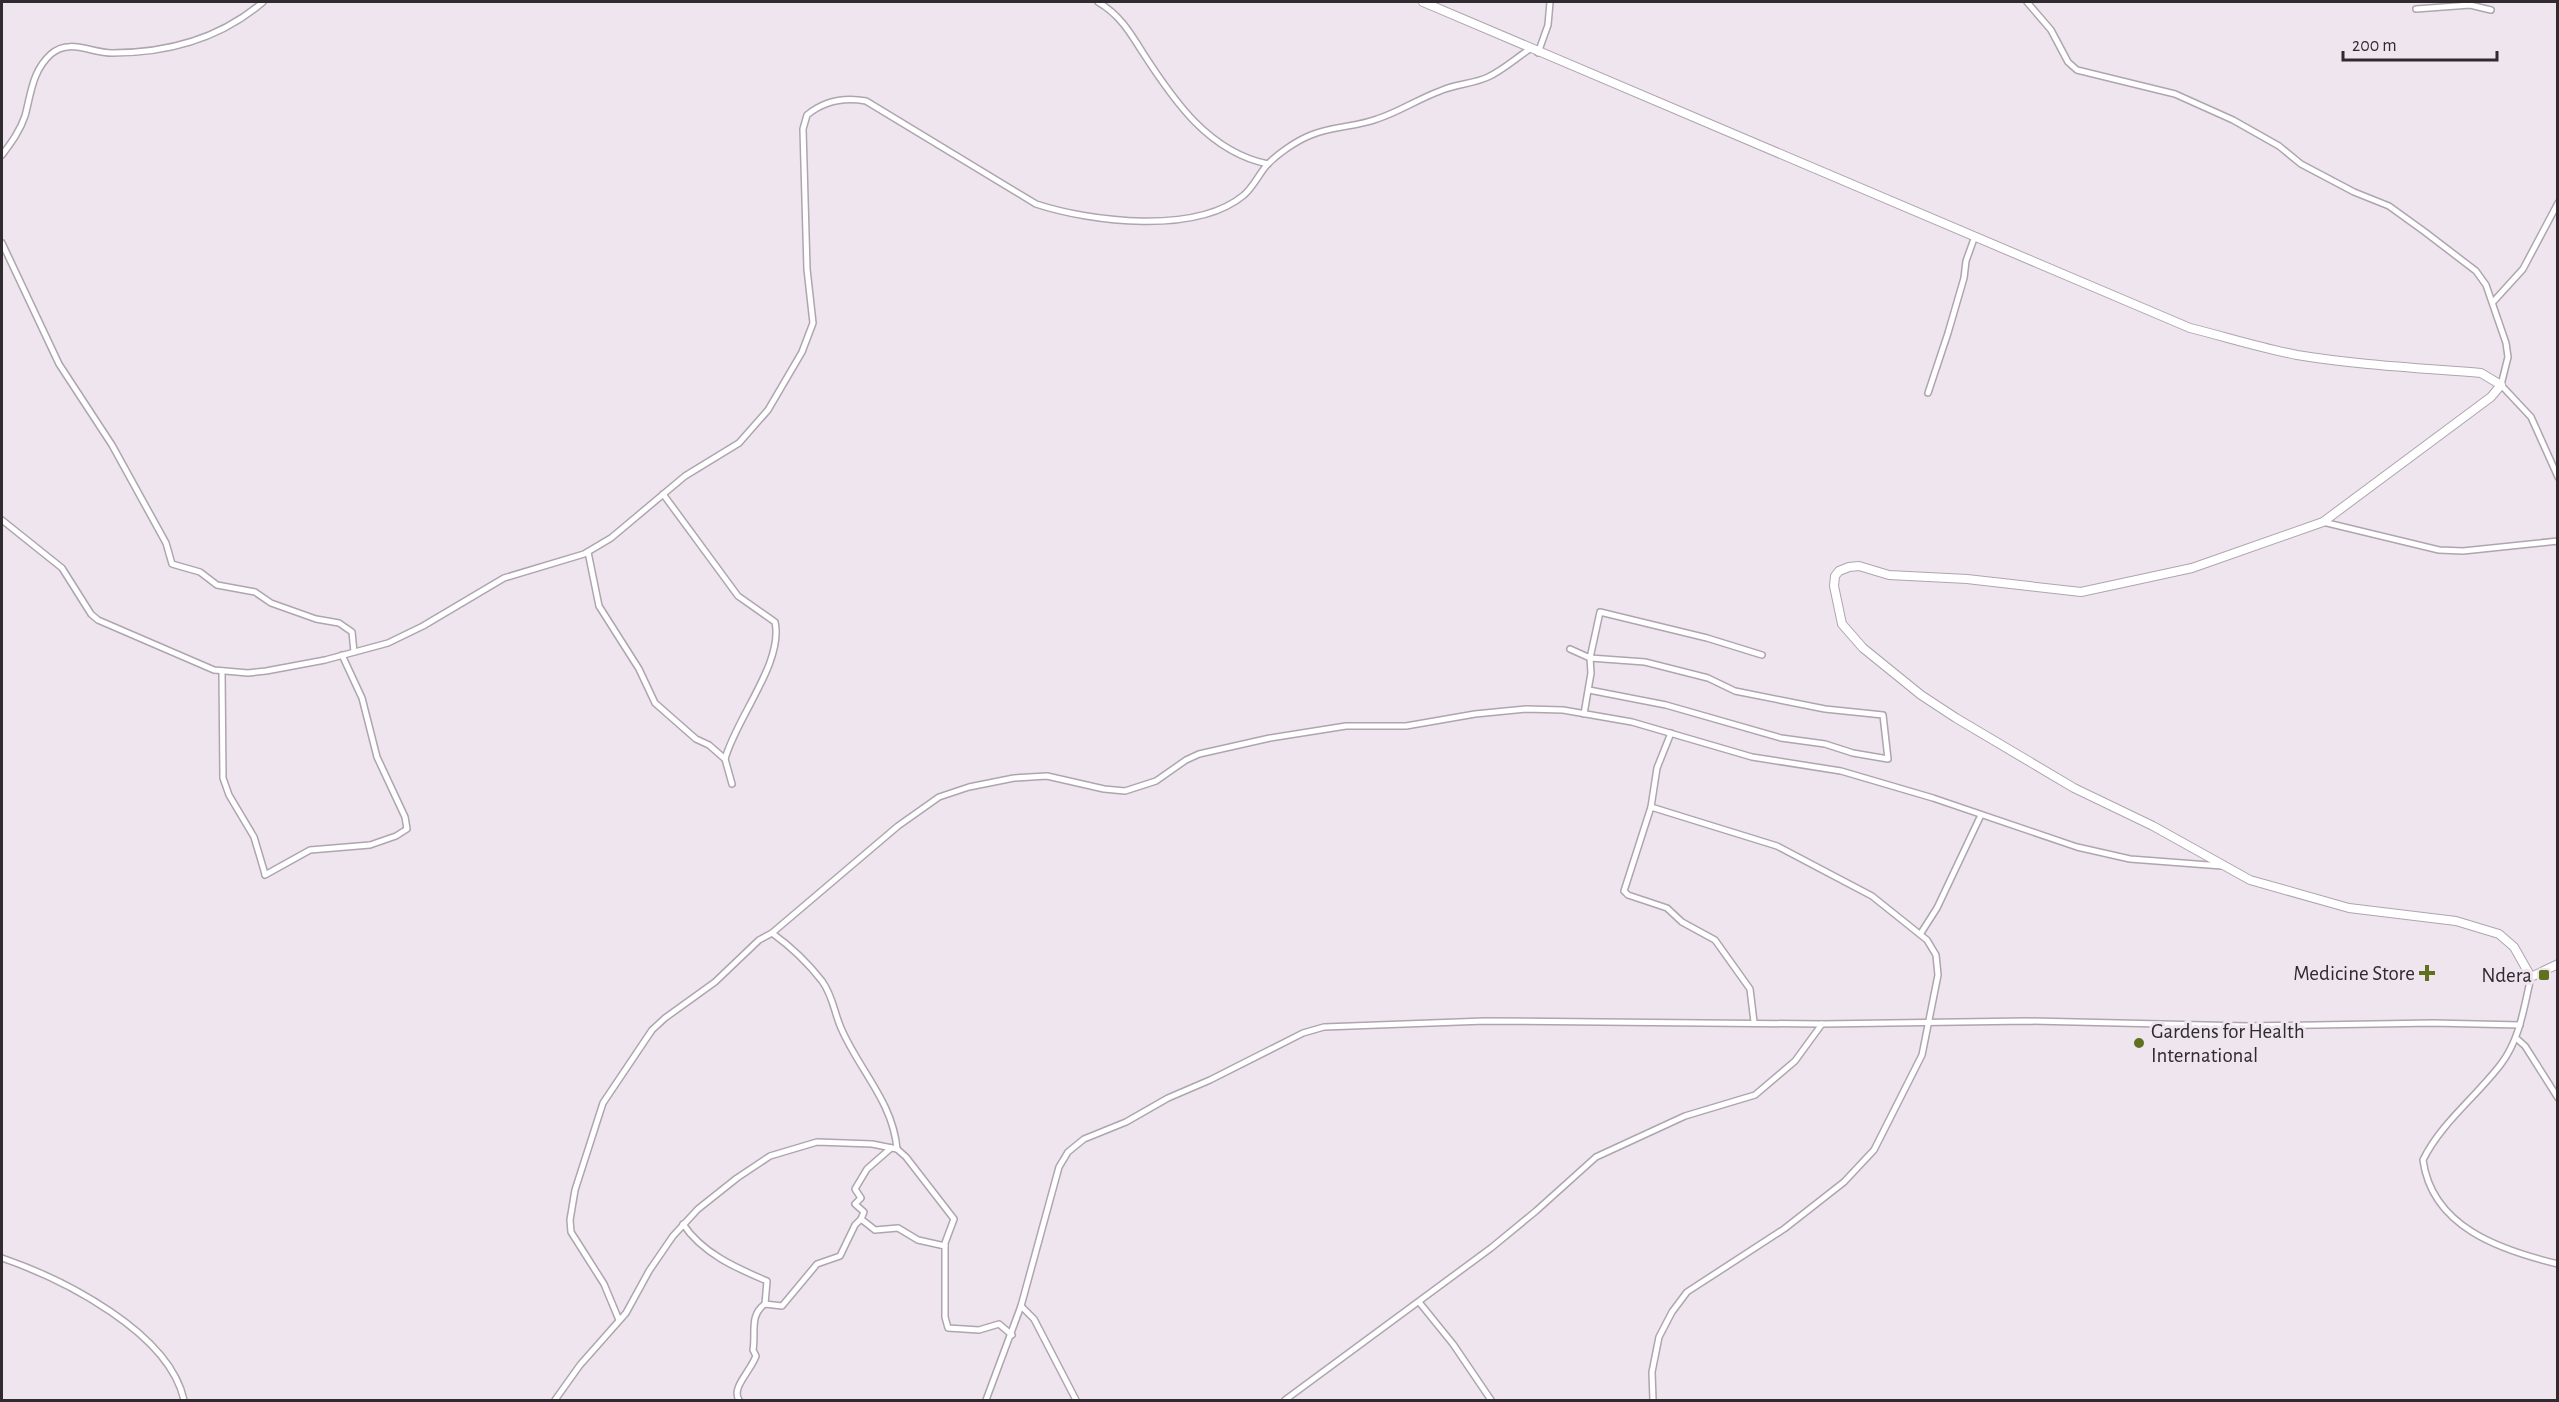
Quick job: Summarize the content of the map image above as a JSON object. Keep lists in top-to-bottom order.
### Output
{
  "places": {
    "health": ["Medicine Store"],
    "transit": ["Ndera"],
    "other": ["Gardens for Health International"]
  },
  "scale_bar": "200 m"
}
